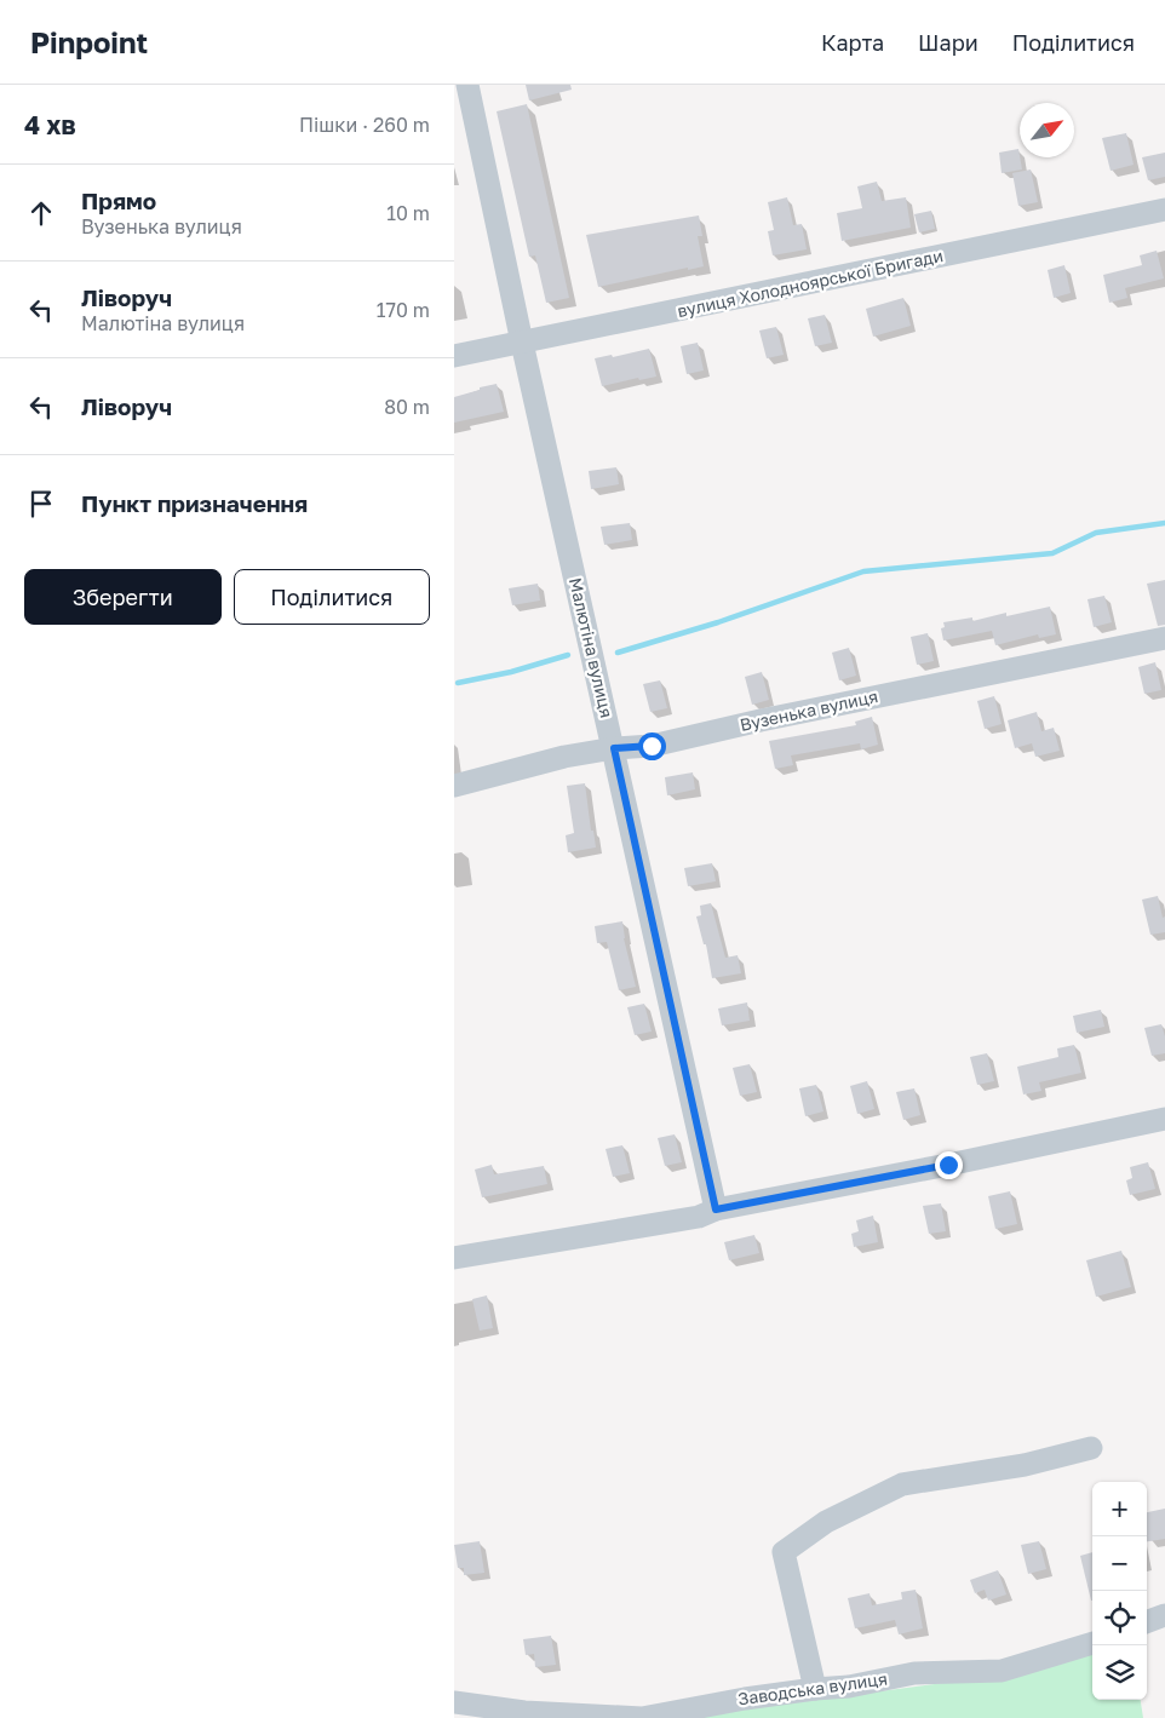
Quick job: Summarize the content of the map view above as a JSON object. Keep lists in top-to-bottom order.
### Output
{
  "streets": {
    "street": [
      "вулиця Холодноярської Бригади",
      "Малютіна вулиця",
      "Вузенька вулиця",
      "Заводська вулиця"
    ]
  },
  "crossings": [
    ["вулиця Холодноярської Бригади", "Малютіна вулиця"],
    ["Малютіна вулиця", "Вузенька вулиця"]
  ],
  "north": "top right",
  "page": {
    "header": "Pinpoint",
    "nav": ["Карта", "Шари", "Поділитися"],
    "heading": ["4 хв", "Пішки · 260 m"],
    "list": [
      ["Прямо", "Вузенька вулиця", "10 m"],
      ["Ліворуч", "Малютіна вулиця", "170 m"],
      ["Ліворуч", "80 m"],
      "Пункт призначення"
    ],
    "buttons": ["Зберегти", "Поділитися"],
    "map_buttons": ["+", "−"]
  }
}
